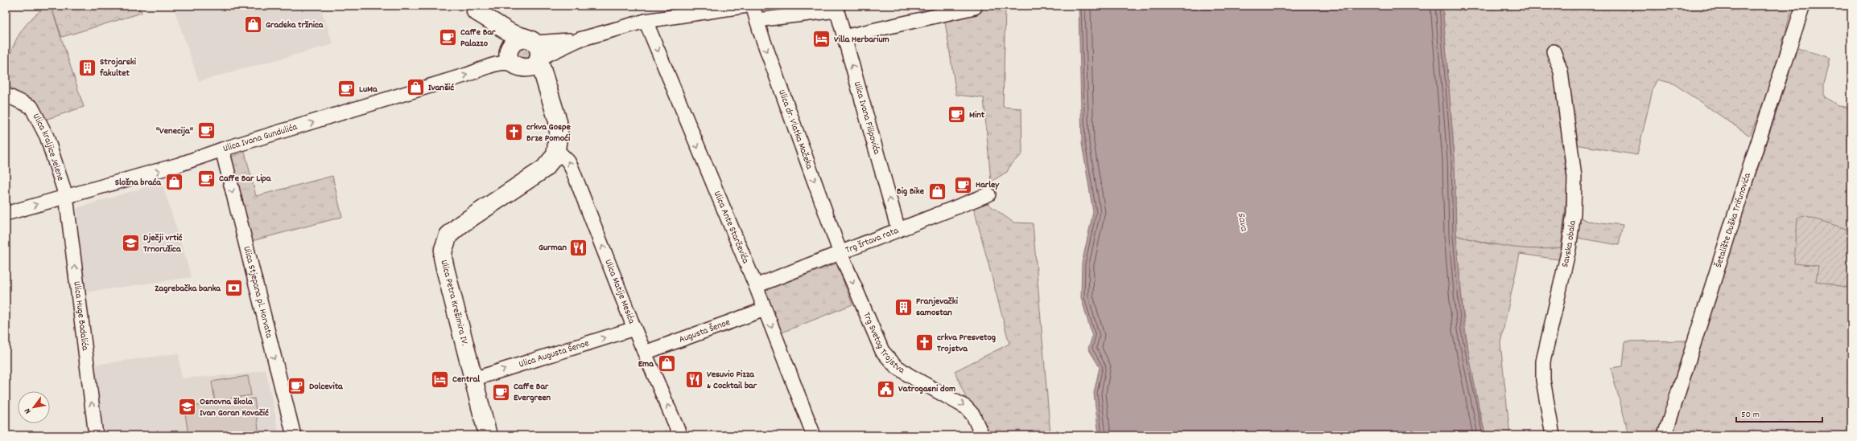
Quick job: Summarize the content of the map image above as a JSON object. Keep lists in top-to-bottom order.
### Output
{
  "streets": {
    "main road": ["Ulica Petra Krešimira IV."],
    "street": [
      "Ulica Ivana Filipovića",
      "Ulica dr. Vlatka Mačeka",
      "Ulica Ivana Gundulića",
      "Ulica kraljice Jelene",
      "Šetalište Duška Trifunovića",
      "Ulica Ante Starčevića",
      "Trg žrtava rata",
      "Savska obala",
      "Ulica Matije Mesića",
      "Ulica Stjepana pl. Horvata",
      "Ulica Huge Badalića",
      "Augusta Šenoe",
      "Trg Svetog Trojstva",
      "Ulica Augusta Šenoe"
    ]
  },
  "crossings": [
    ["Ulica Ivana Filipovića", "Trg žrtava rata"],
    ["Ulica dr. Vlatka Mačeka", "Trg žrtava rata"],
    ["Ulica dr. Vlatka Mačeka", "Trg Svetog Trojstva"],
    ["Ulica Ivana Gundulića", "Ulica kraljice Jelene"],
    ["Ulica Ivana Gundulića", "Ulica Stjepana pl. Horvata"],
    ["Ulica Ivana Gundulića", "Ulica Huge Badalića"],
    ["Ulica kraljice Jelene", "Ulica Huge Badalića"],
    ["Ulica Ante Starčevića", "Trg žrtava rata"],
    ["Ulica Ante Starčevića", "Augusta Šenoe"],
    ["Trg žrtava rata", "Trg Svetog Trojstva"],
    ["Ulica Matije Mesića", "Ulica Petra Krešimira IV."],
    ["Ulica Matije Mesića", "Augusta Šenoe"],
    ["Ulica Matije Mesića", "Ulica Augusta Šenoe"],
    ["Ulica Petra Krešimira IV.", "Ulica Augusta Šenoe"]
  ],
  "one_way": [
    "Ulica Ivana Filipovića",
    "Ulica dr. Vlatka Mačeka",
    "Ulica Ivana Gundulića",
    "Ulica Ante Starčevića",
    "Ulica Matije Mesića",
    "Ulica Stjepana pl. Horvata",
    "Ulica Huge Badalića",
    "Trg Svetog Trojstva",
    "Ulica Augusta Šenoe"
  ],
  "water": ["Sava"],
  "places": {
    "shop": [
      "Gradska tržnica",
      "Ivanšić",
      "Složna braća",
      "Big Bike",
      "Ema"
    ],
    "cafe": [
      "Caffe Bar Palazzo",
      "LuMa",
      "Mint",
      "\"Venecija\"",
      "Caffe Bar Lipa",
      "Harley",
      "Dolcevita",
      "Caffe Bar Evergreen"
    ],
    "hotel": ["Villa Herbarium", "Central"],
    "building": ["Strojarski fakultet", "Franjevački samostan"],
    "church": ["crkva Gospe Brze Pomoći", "crkva Presvetog Trojstva"],
    "school or university": ["Dječji vrtić Trnoružica", "Osnovna škola Ivan Goran Kovačić"],
    "restaurant": ["Gurman", "Vesuvio Pizza & Cocktail bar"],
    "bank": ["Zagrebačka banka"],
    "public building": ["Vatrogasni dom"]
  },
  "scale_bar": "50 m",
  "north": "bottom left"
}
